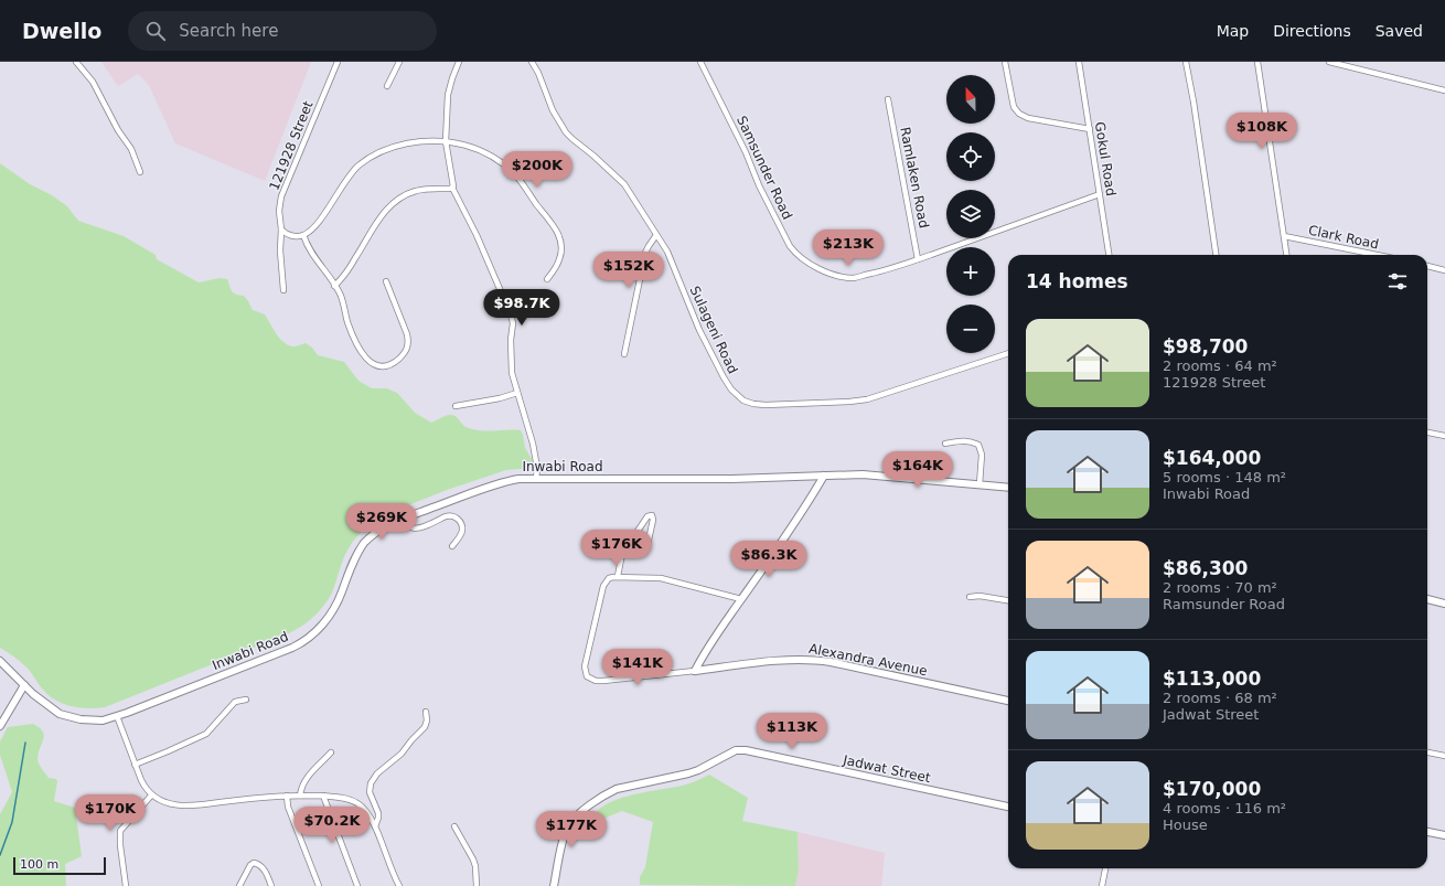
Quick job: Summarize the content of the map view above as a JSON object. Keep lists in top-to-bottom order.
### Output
{
  "streets": {
    "street": [
      "121928 Street",
      "Gokul Road",
      "Samsunder Road",
      "Ramlaken Road",
      "Clark Road",
      "Sulageni Road",
      "Inwabi Road",
      "Alexandra Avenue",
      "Jadwat Street"
    ]
  },
  "crossings": [
    ["Gokul Road", "Samsunder Road"],
    ["Samsunder Road", "Ramlaken Road"]
  ],
  "scale_bar": "100 m",
  "north": "top",
  "page": {
    "header": "Dwello",
    "search": "Search here",
    "nav": ["Map", "Directions", "Saved"],
    "map_buttons": ["+", "−"],
    "price": [
      "$108K",
      "$200K",
      "$213K",
      "$152K",
      "$98.7K",
      "$164K",
      "$269K",
      "$176K",
      "$86.3K",
      "$141K",
      "$113K",
      "$170K",
      "$70.2K",
      "$177K"
    ],
    "heading": "14 homes",
    "list": [
      {
        "name": "$98,700",
        "note": "2 rooms · 64 m² · 121928 Street"
      },
      {
        "name": "$164,000",
        "note": "5 rooms · 148 m² · Inwabi Road"
      },
      {
        "name": "$86,300",
        "note": "2 rooms · 70 m² · Ramsunder Road"
      },
      {
        "name": "$113,000",
        "note": "2 rooms · 68 m² · Jadwat Street"
      },
      {
        "name": "$170,000",
        "note": "4 rooms · 116 m² · House"
      }
    ],
    "scale": "100 m"
  }
}
